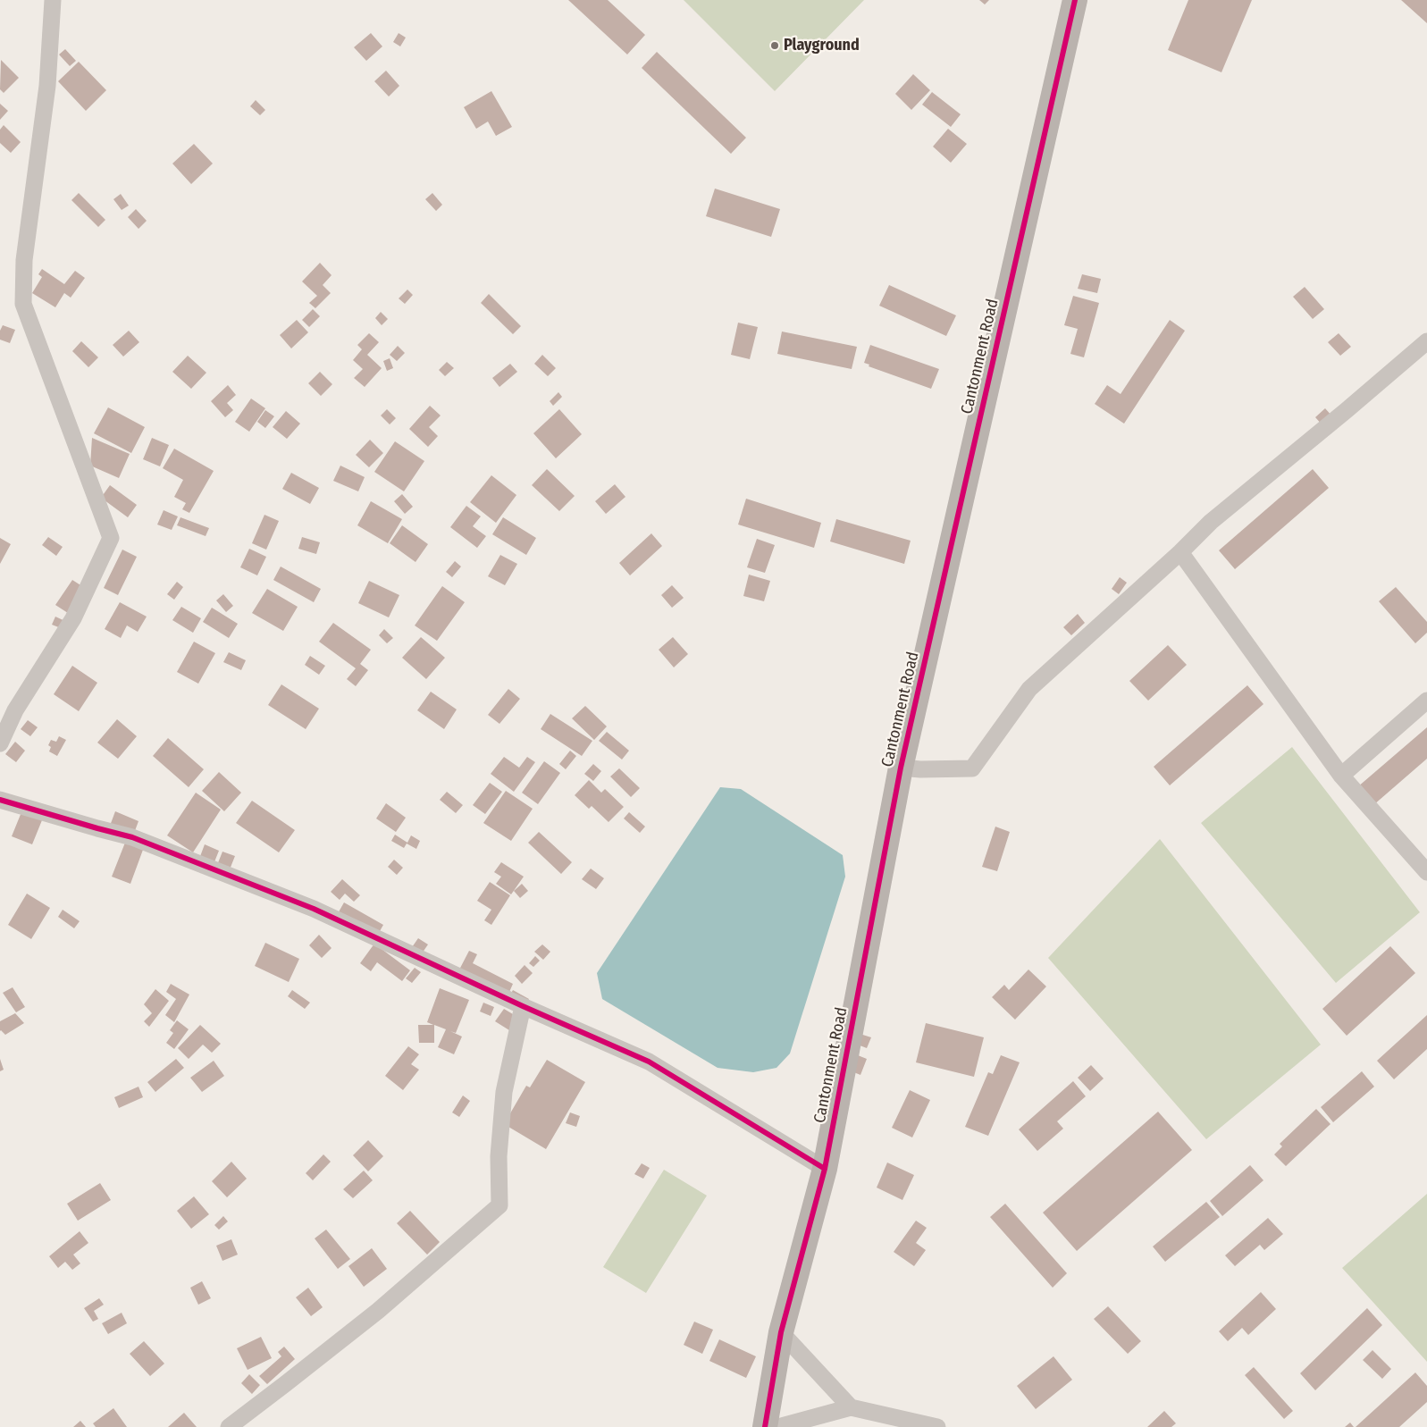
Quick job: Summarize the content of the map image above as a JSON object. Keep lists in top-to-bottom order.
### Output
{
  "streets": {
    "street": ["Cantonment Road"]
  },
  "places": ["Playground"]
}
